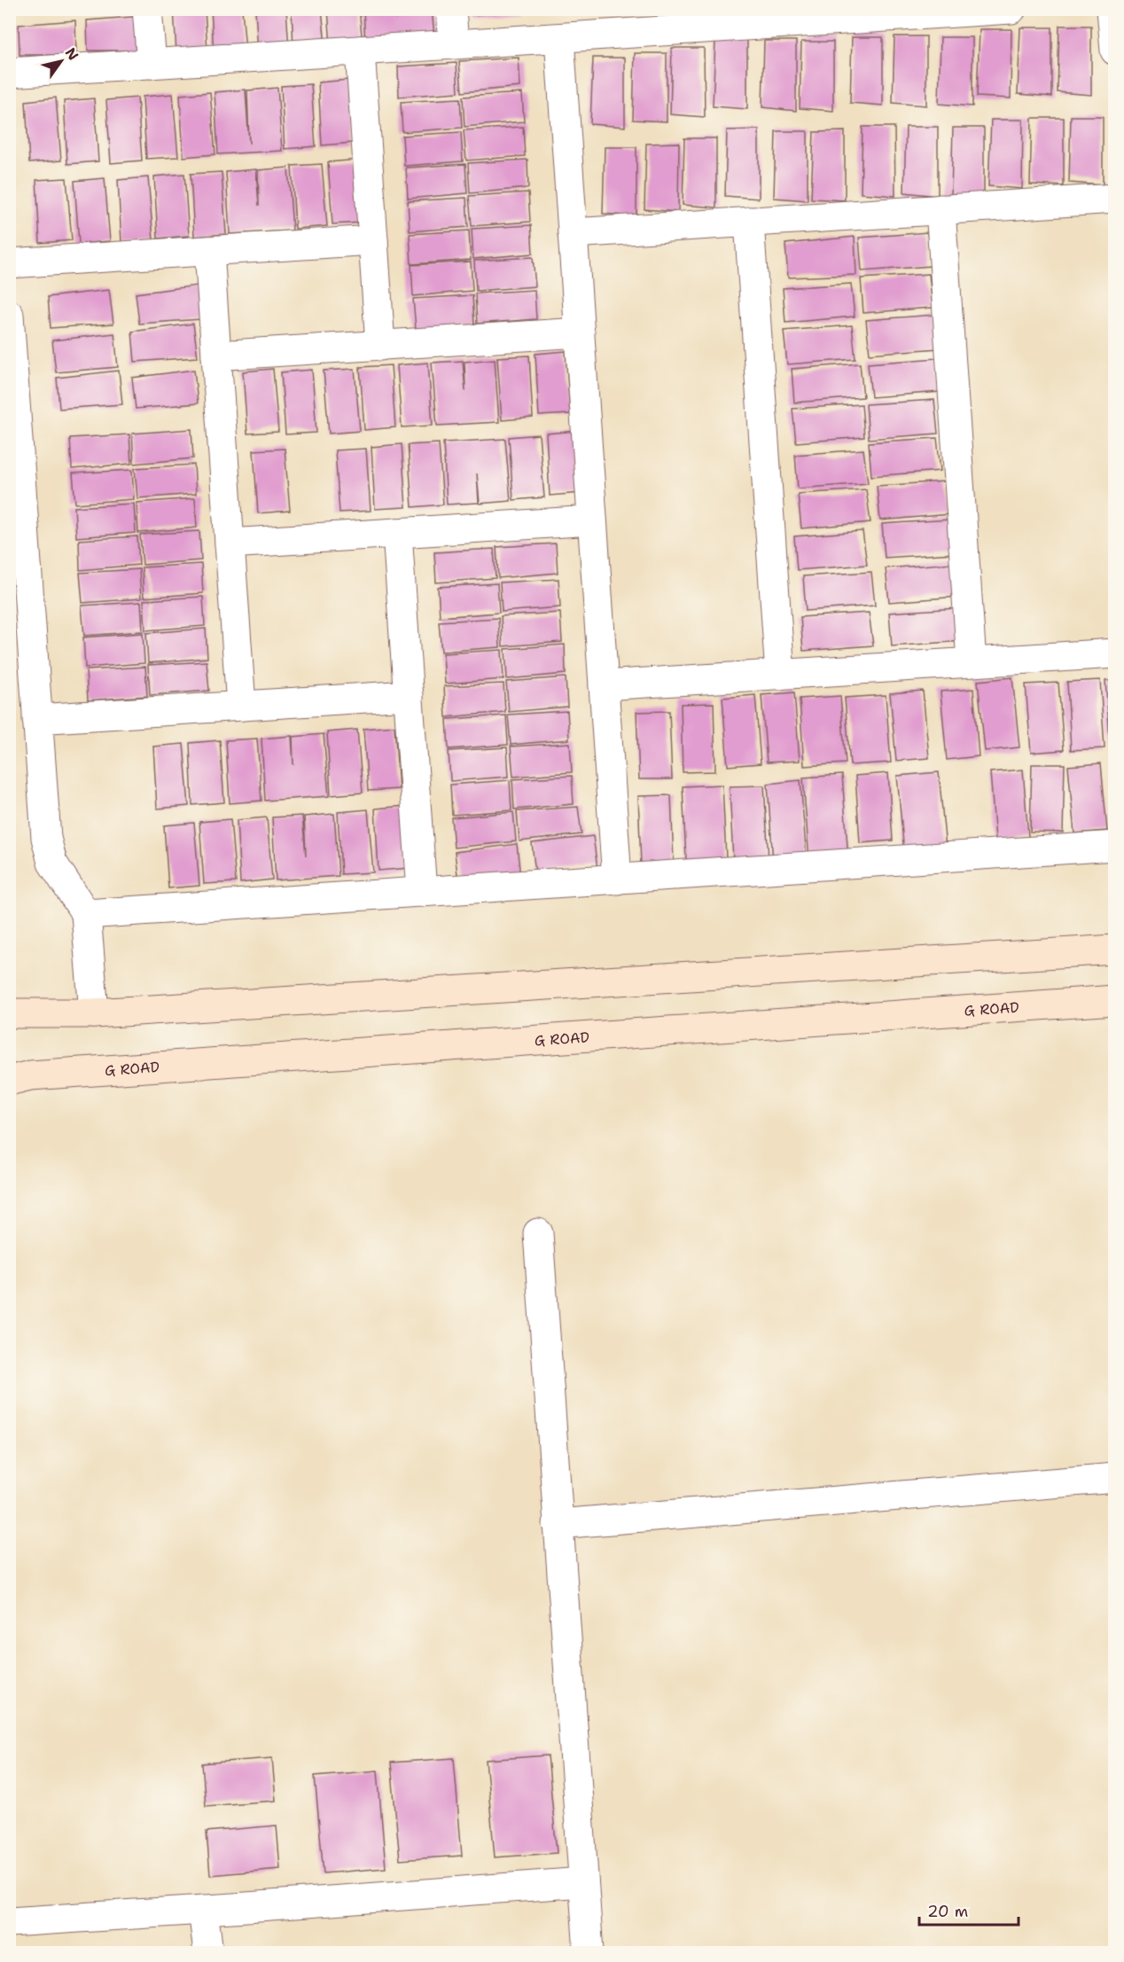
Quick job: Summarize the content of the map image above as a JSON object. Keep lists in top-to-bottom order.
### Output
{
  "streets": {
    "street": ["G ROAD"]
  },
  "scale_bar": "20 m",
  "north": "top right"
}
